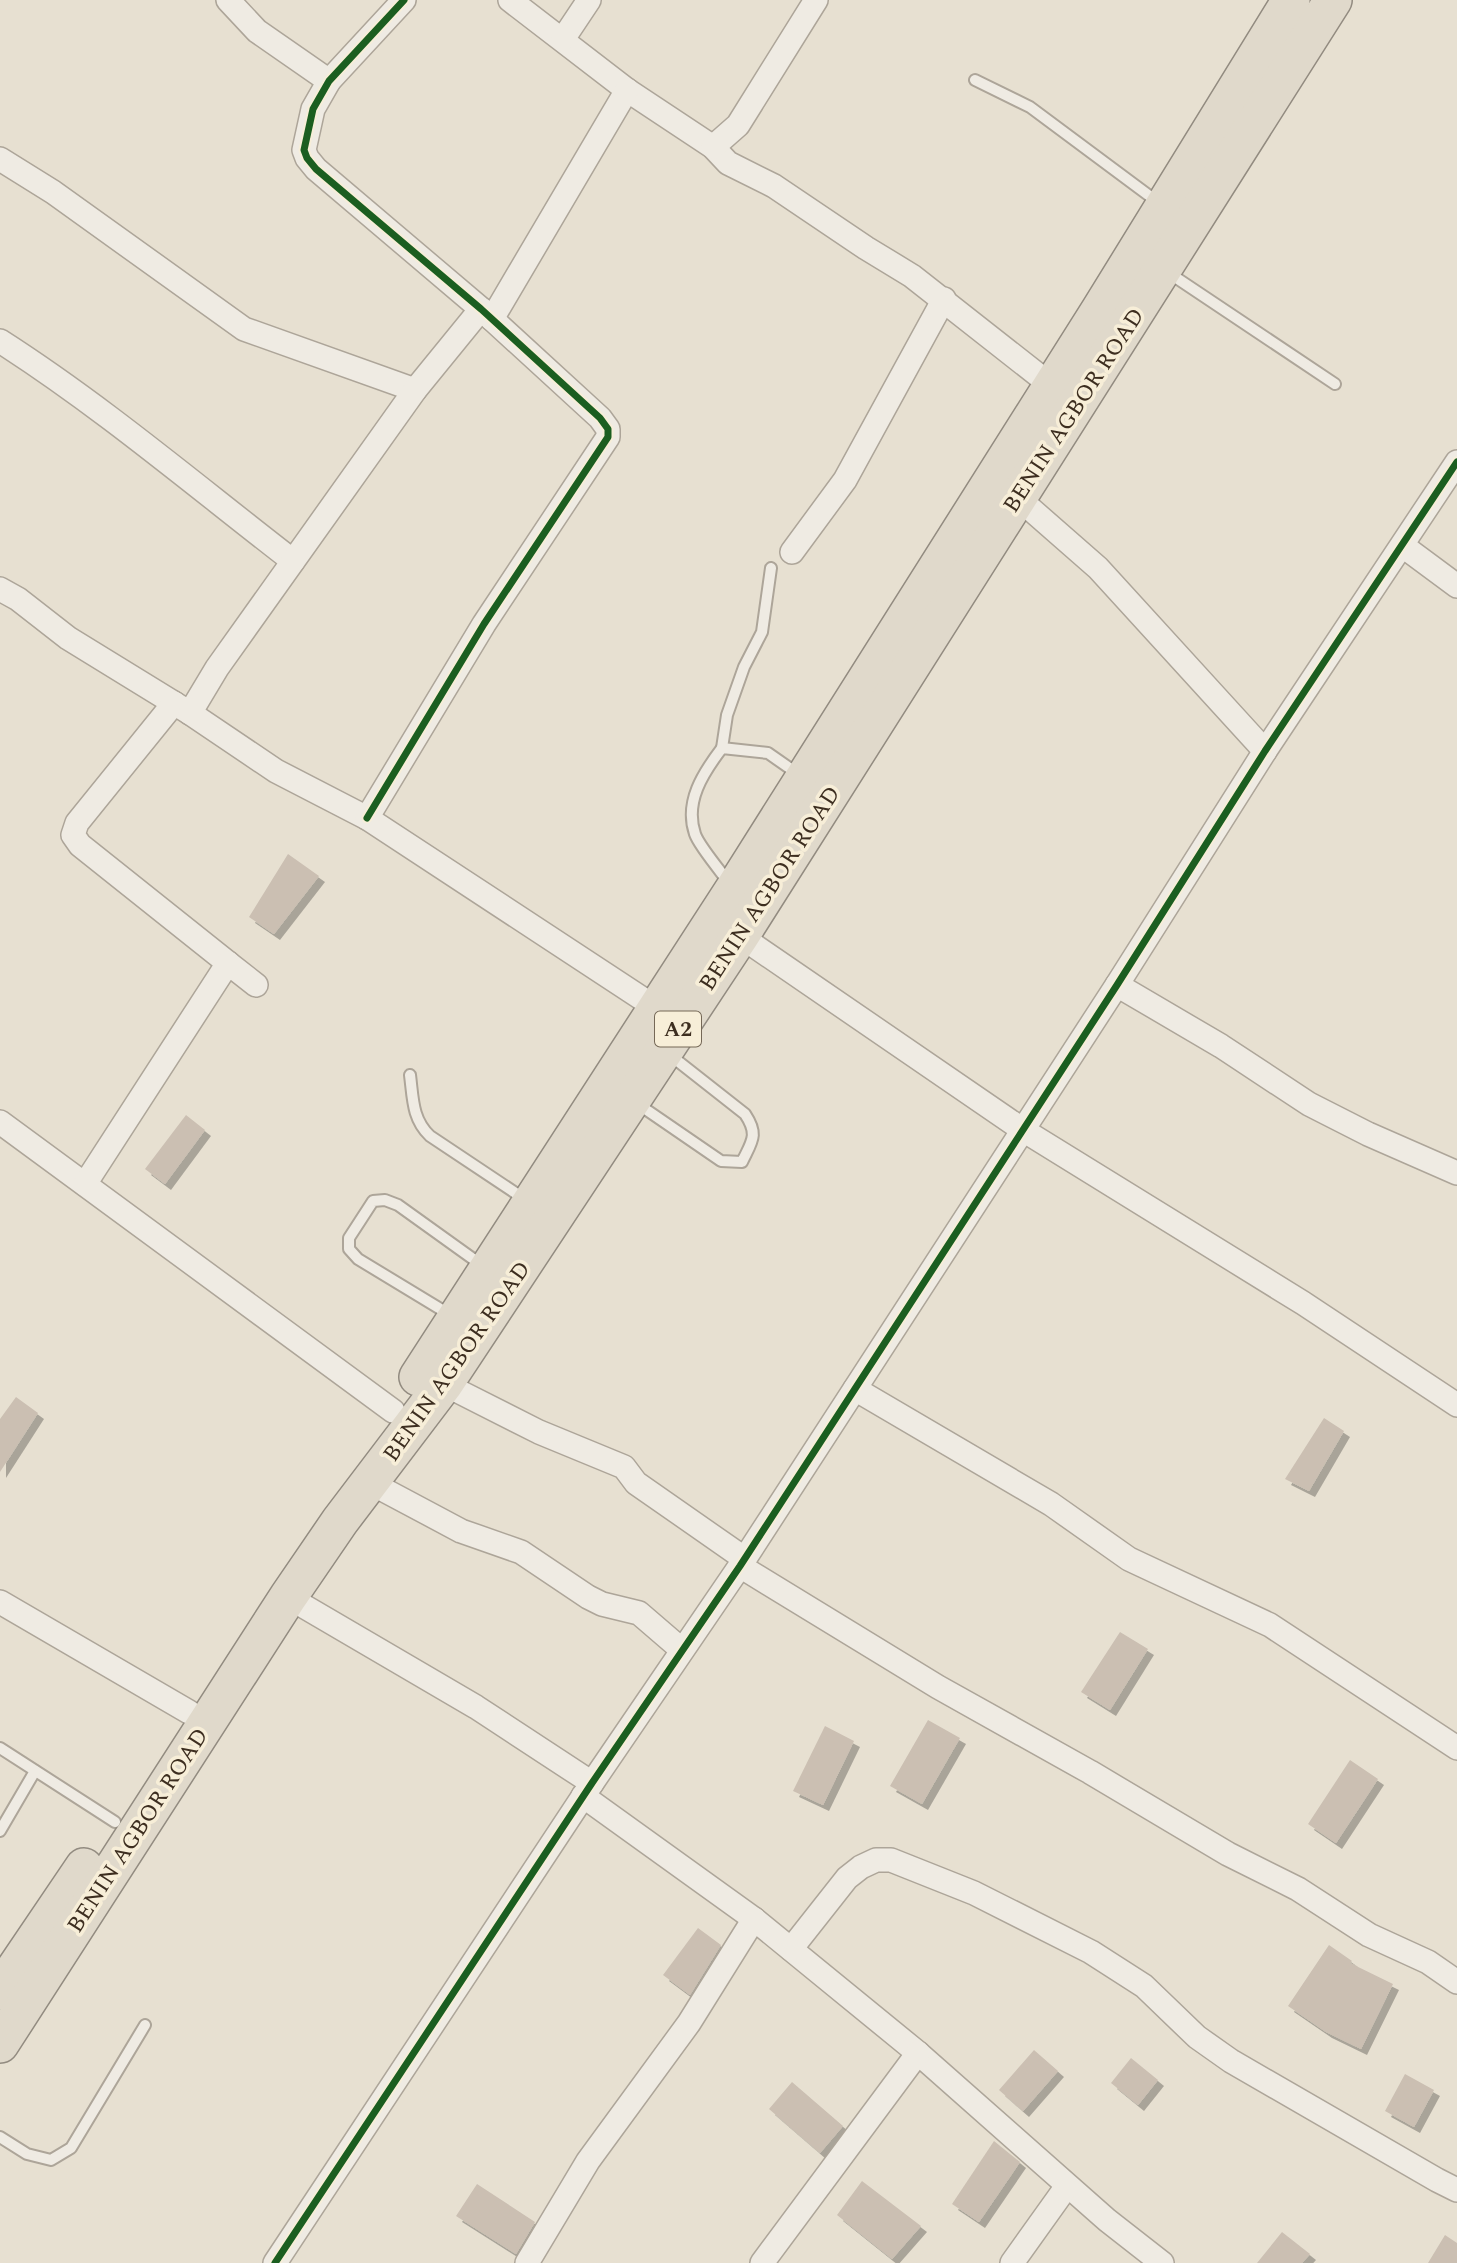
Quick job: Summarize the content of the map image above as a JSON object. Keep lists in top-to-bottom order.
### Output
{
  "streets": {
    "highway": ["BENIN AGBOR ROAD", "A2"]
  }
}
